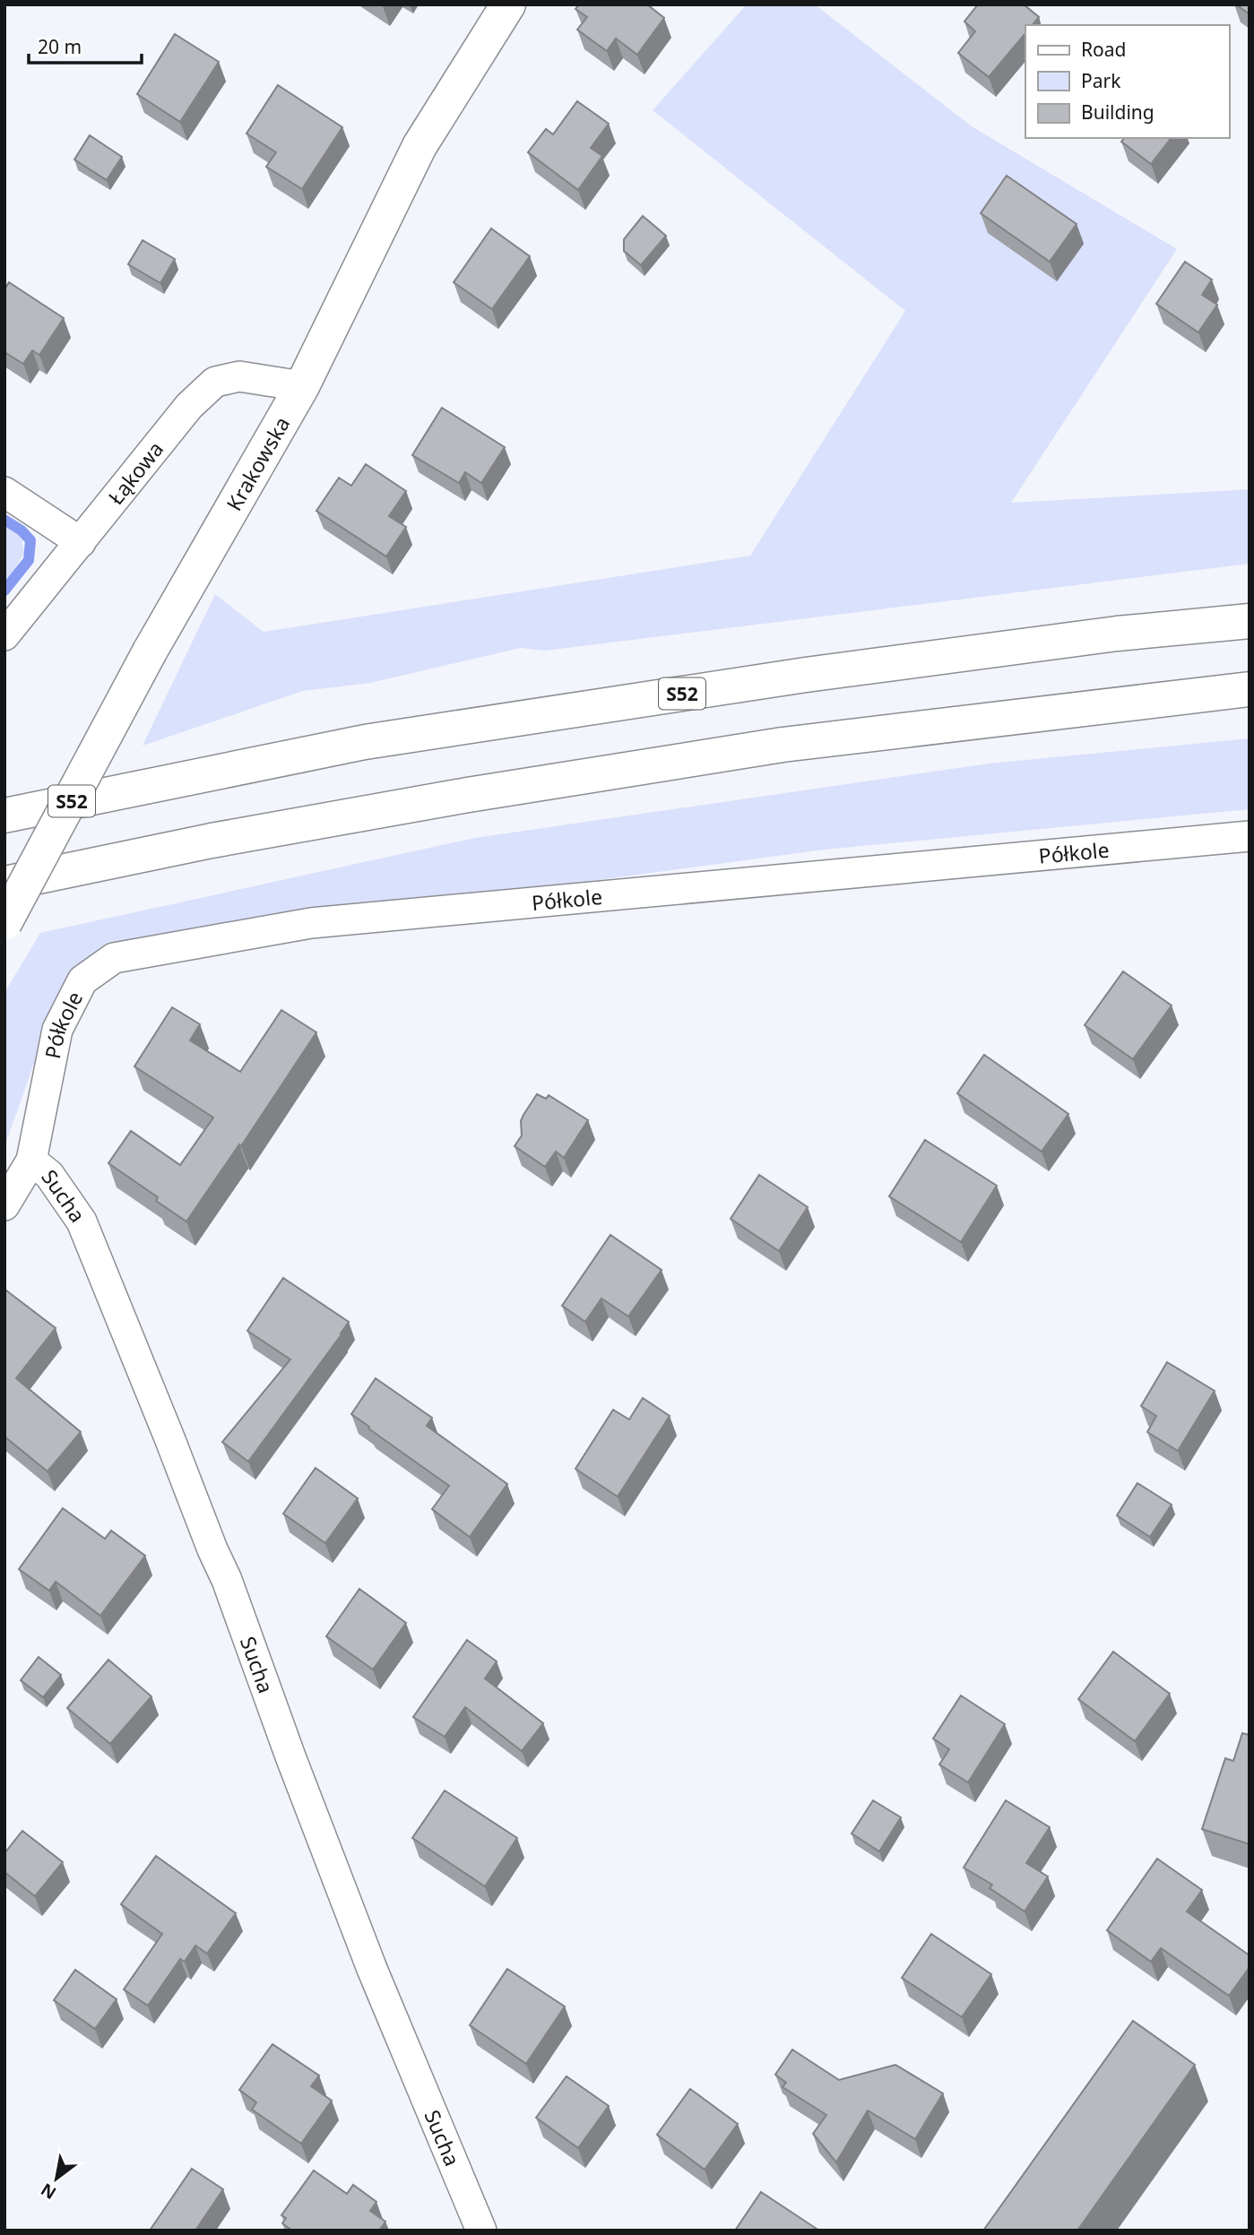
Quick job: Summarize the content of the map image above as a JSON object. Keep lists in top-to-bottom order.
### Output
{
  "streets": {
    "main road": ["Krakowska", "S52"],
    "street": ["Łąkowa", "Półkole", "Sucha"]
  },
  "crossings": [
    ["Krakowska", "Łąkowa"],
    ["Półkole", "Sucha"]
  ],
  "legend": ["Road", "Park", "Building"],
  "scale_bar": "20 m",
  "north": "bottom left"
}
